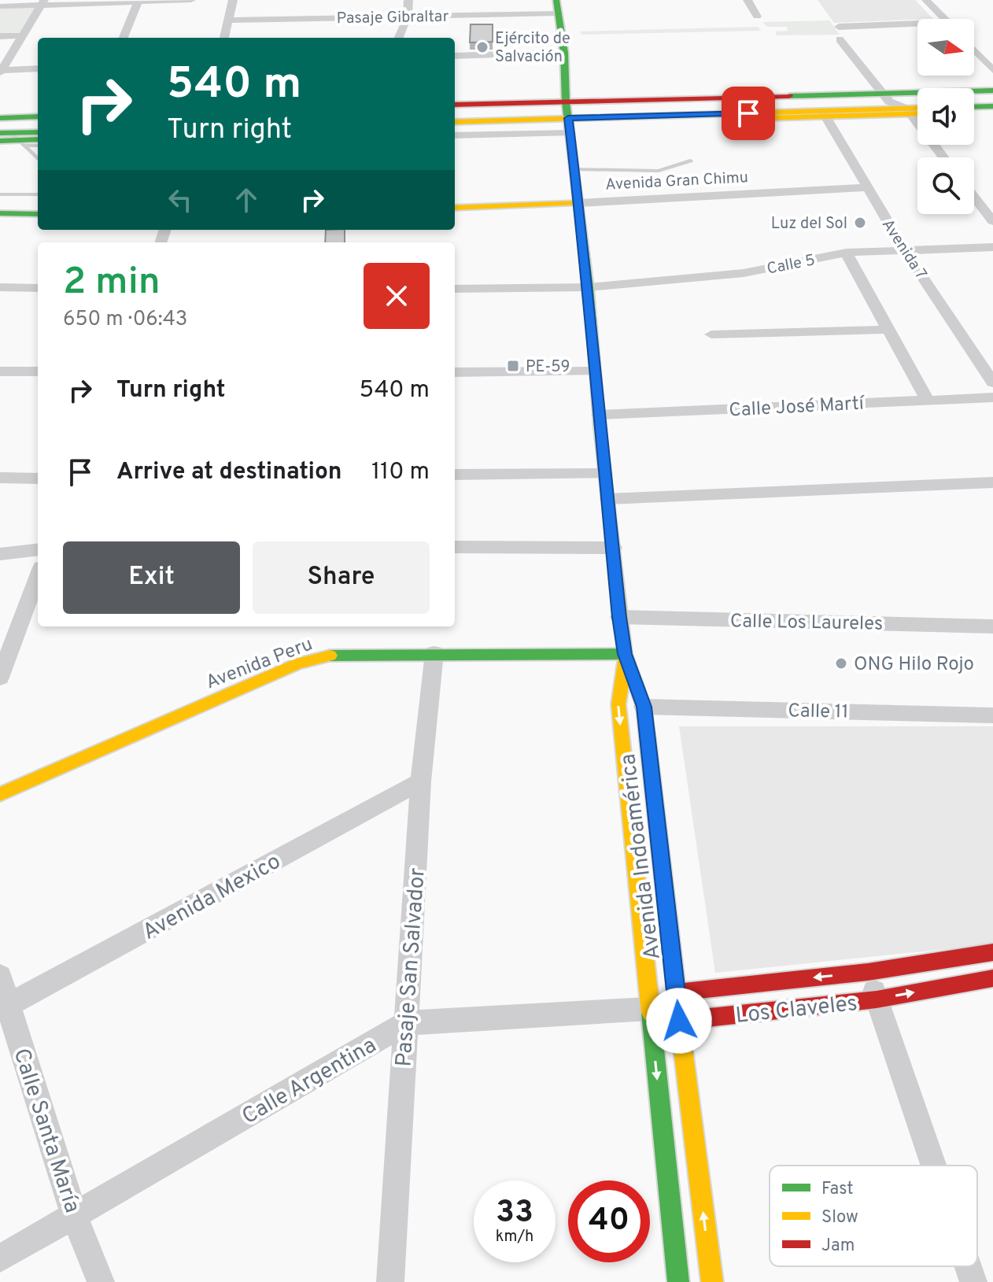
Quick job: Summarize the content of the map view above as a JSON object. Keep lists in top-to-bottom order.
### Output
{
  "streets": {
    "main road": [
      "Avenida Gran Chimu",
      "Avenida Peru",
      "Avenida Indoamérica",
      "Los Claveles"
    ],
    "street": [
      "Pasaje Gibraltar",
      "Avenida 7",
      "Calle 5",
      "Calle José Martí",
      "Calle Los Laureles",
      "Calle 11",
      "Avenida Mexico",
      "Pasaje San Salvador",
      "Calle Argentina",
      "Calle Santa María"
    ]
  },
  "crossings": [
    ["Pasaje Gibraltar", "Avenida Indoamérica"],
    ["Avenida Gran Chimu", "Avenida 7"],
    ["Avenida Gran Chimu", "Avenida Indoamérica"],
    ["Avenida 7", "Calle 5"],
    ["Calle 5", "Avenida Indoamérica"],
    ["Calle José Martí", "Avenida Indoamérica"],
    ["Calle Los Laureles", "Avenida Indoamérica"],
    ["Avenida Peru", "Avenida Indoamérica"],
    ["Avenida Peru", "Pasaje San Salvador"],
    ["Calle 11", "Avenida Indoamérica"],
    ["Avenida Indoamérica", "Los Claveles"],
    ["Avenida Indoamérica", "Calle Argentina"],
    ["Avenida Mexico", "Pasaje San Salvador"],
    ["Avenida Mexico", "Calle Santa María"],
    ["Pasaje San Salvador", "Calle Argentina"],
    ["Los Claveles", "Calle Argentina"],
    ["Calle Argentina", "Calle Santa María"]
  ],
  "places": {
    "other": ["Ejército de Salvación", "Luz del Sol", "ONG Hilo Rojo"],
    "transit": ["PE-59"]
  },
  "legend": ["Fast", "Slow", "Jam"],
  "north": "right",
  "page": {
    "turn": ["540 m", "Turn right"],
    "heading": ["2 min", "650 m · 06:43"],
    "list": [
      {
        "name": "Turn right",
        "value": "540 m"
      },
      {
        "name": "Arrive at destination",
        "value": "110 m"
      }
    ],
    "buttons": ["Exit", "Share"],
    "speed": "33 km/h",
    "limit": "40"
  }
}
